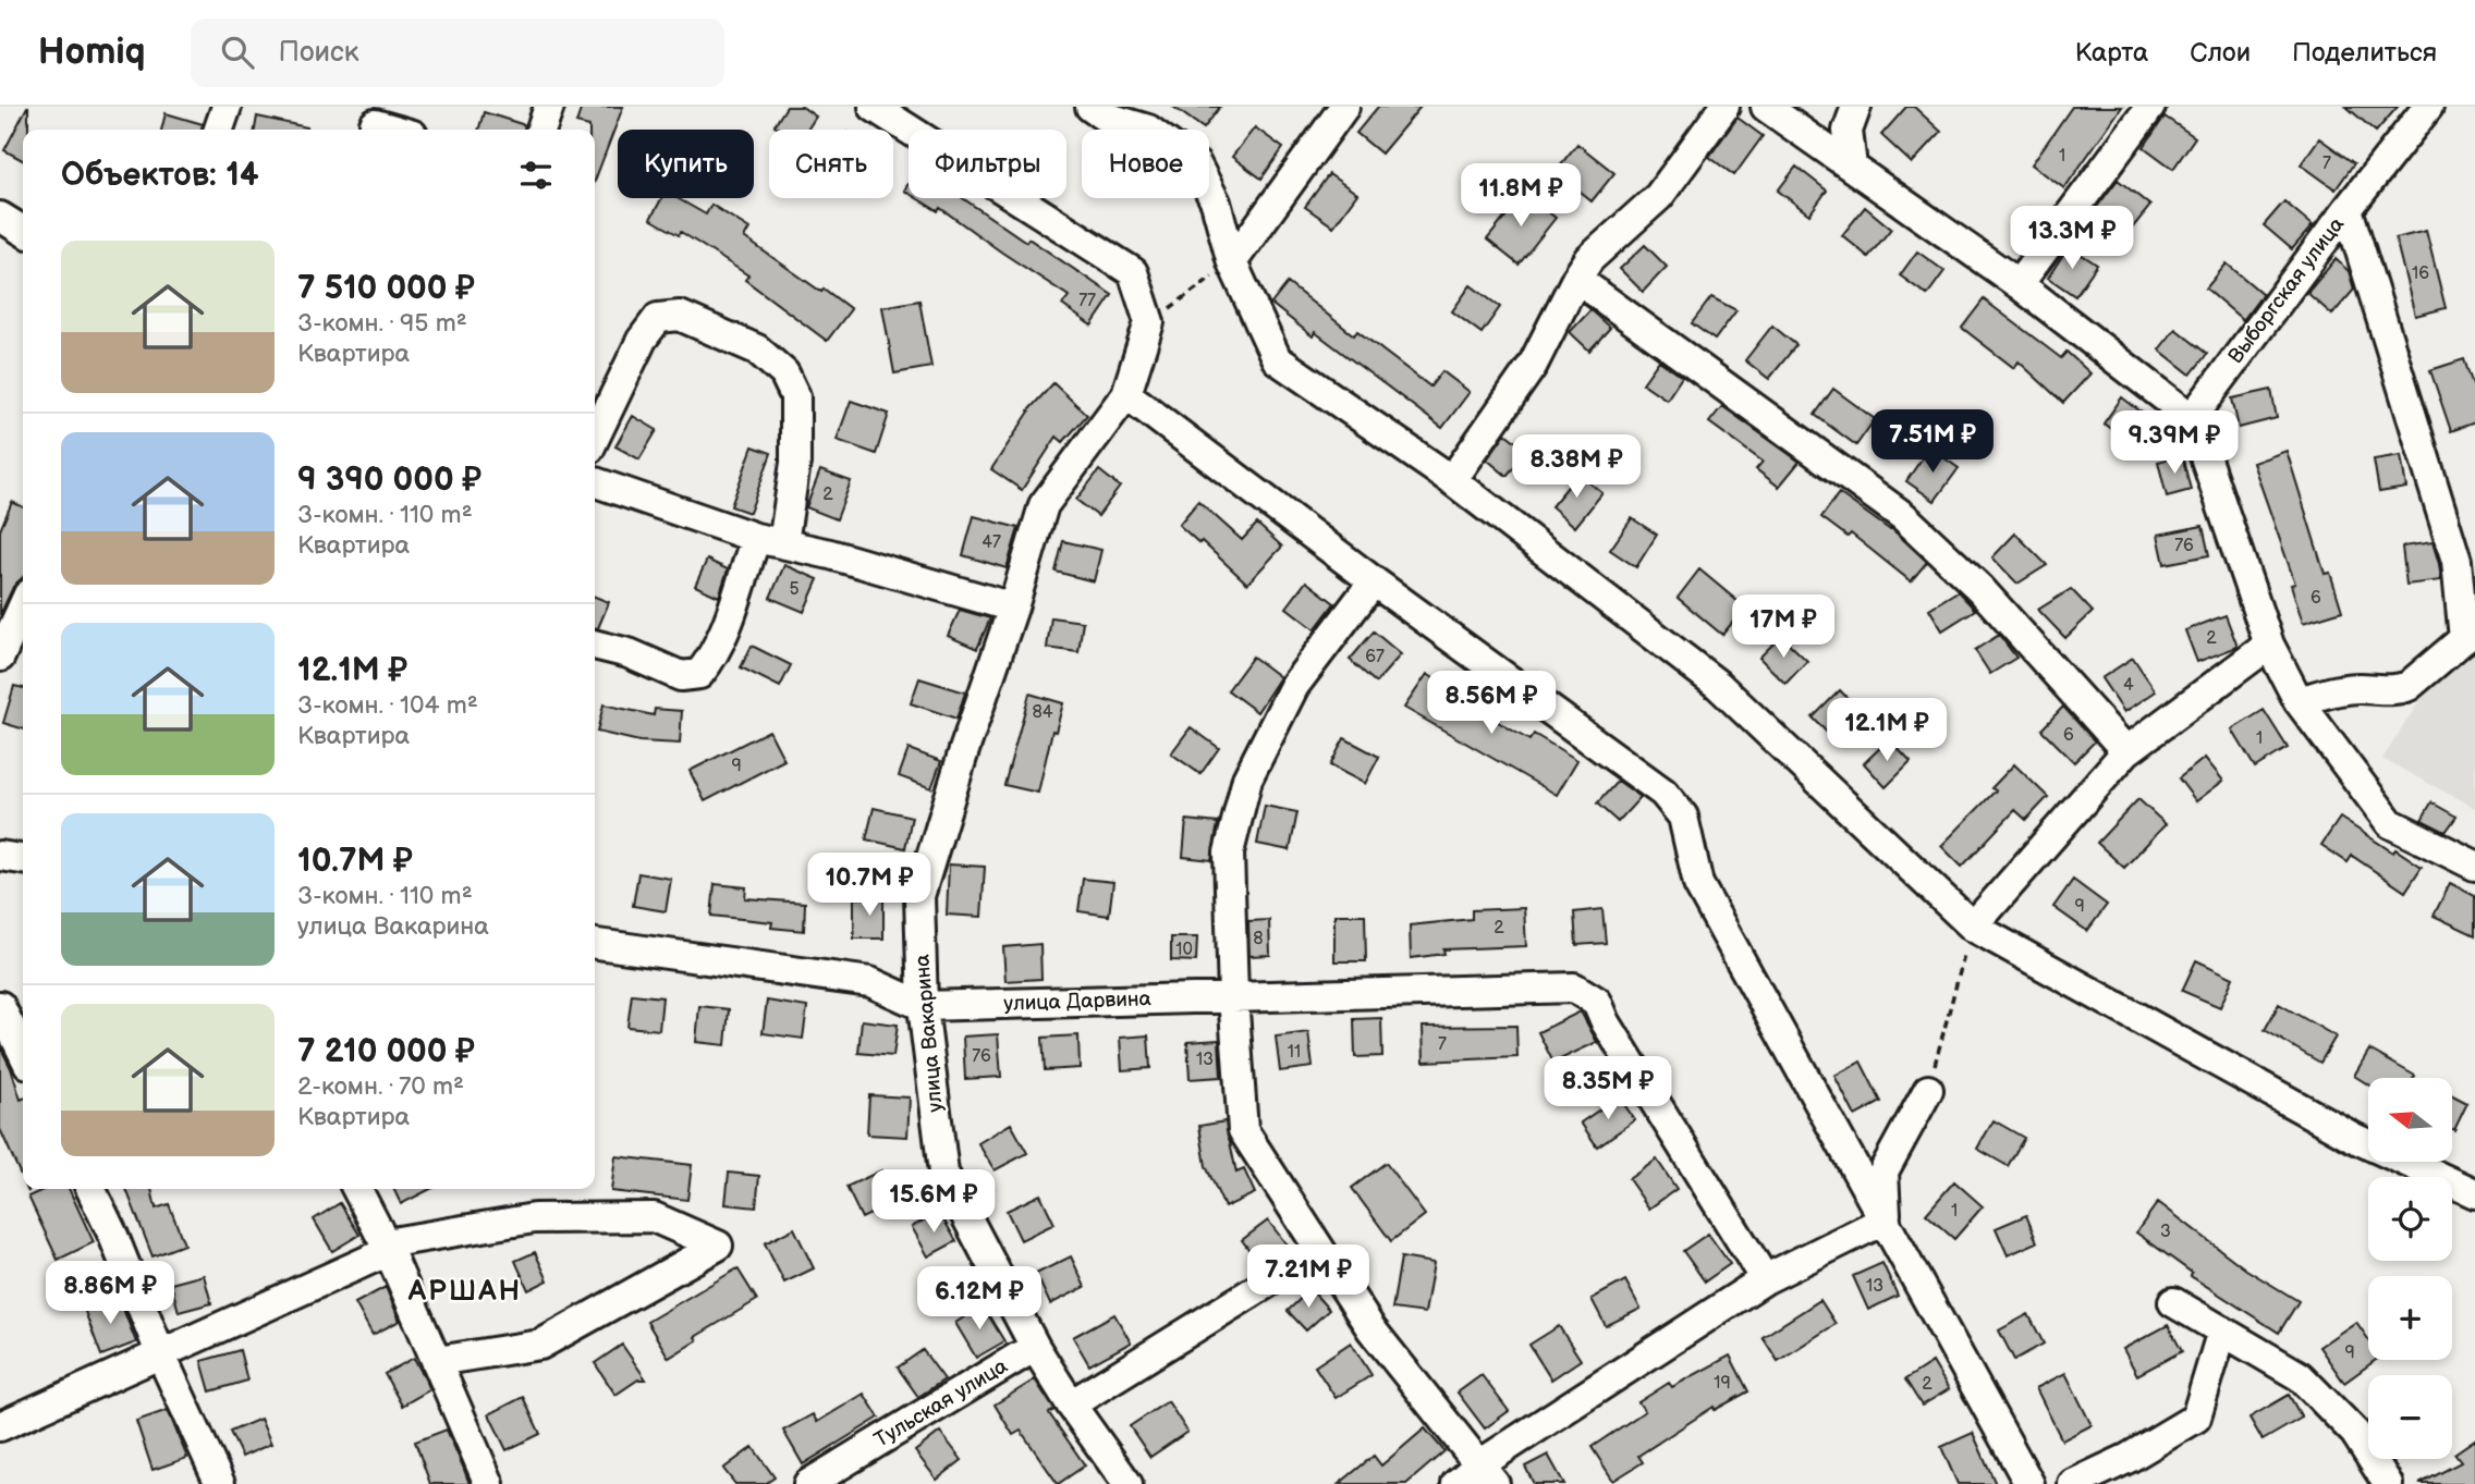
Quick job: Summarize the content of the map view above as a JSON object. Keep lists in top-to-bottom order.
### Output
{
  "streets": {
    "street": [
      "Выборгская улица",
      "улица Дарвина",
      "улица Вакарина",
      "Тульская улица"
    ]
  },
  "crossings": [
    ["улица Дарвина", "улица Вакарина"],
    ["улица Вакарина", "Тульская улица"]
  ],
  "districts": ["АРШАН"],
  "house_numbers": [
    "1",
    "7",
    "16",
    "77",
    "2",
    "47",
    "76",
    "5",
    "6",
    "2",
    "67",
    "4",
    "84",
    "6",
    "1",
    "9",
    "9",
    "2",
    "8",
    "10",
    "7",
    "11",
    "76",
    "13",
    "1",
    "3",
    "13",
    "9",
    "19",
    "2"
  ],
  "north": "left",
  "page": {
    "header": "Homiq",
    "search": "Поиск",
    "nav": ["Карта", "Слои", "Поделиться"],
    "chip": [
      "Купить",
      "Снять",
      "Фильтры",
      "Новое"
    ],
    "heading": "Объектов: 14",
    "price": [
      "11.8M ₽",
      "13.3M ₽",
      "7.51M ₽",
      "9.39M ₽",
      "8.38M ₽",
      "17M ₽",
      "8.56M ₽",
      "12.1M ₽",
      "10.7M ₽",
      "8.35M ₽",
      "15.6M ₽",
      "7.21M ₽",
      "8.86M ₽",
      "6.12M ₽"
    ],
    "list": [
      {
        "name": "7 510 000 ₽",
        "note": "3-комн. · 95 m² · Квартира"
      },
      {
        "name": "9 390 000 ₽",
        "note": "3-комн. · 110 m² · Квартира"
      },
      {
        "name": "12.1M ₽",
        "note": "3-комн. · 104 m² · Квартира"
      },
      {
        "name": "10.7M ₽",
        "note": "3-комн. · 110 m² · улица Вакарина"
      },
      {
        "name": "7 210 000 ₽",
        "note": "2-комн. · 70 m² · Квартира"
      }
    ],
    "map_buttons": ["+", "−"]
  }
}
